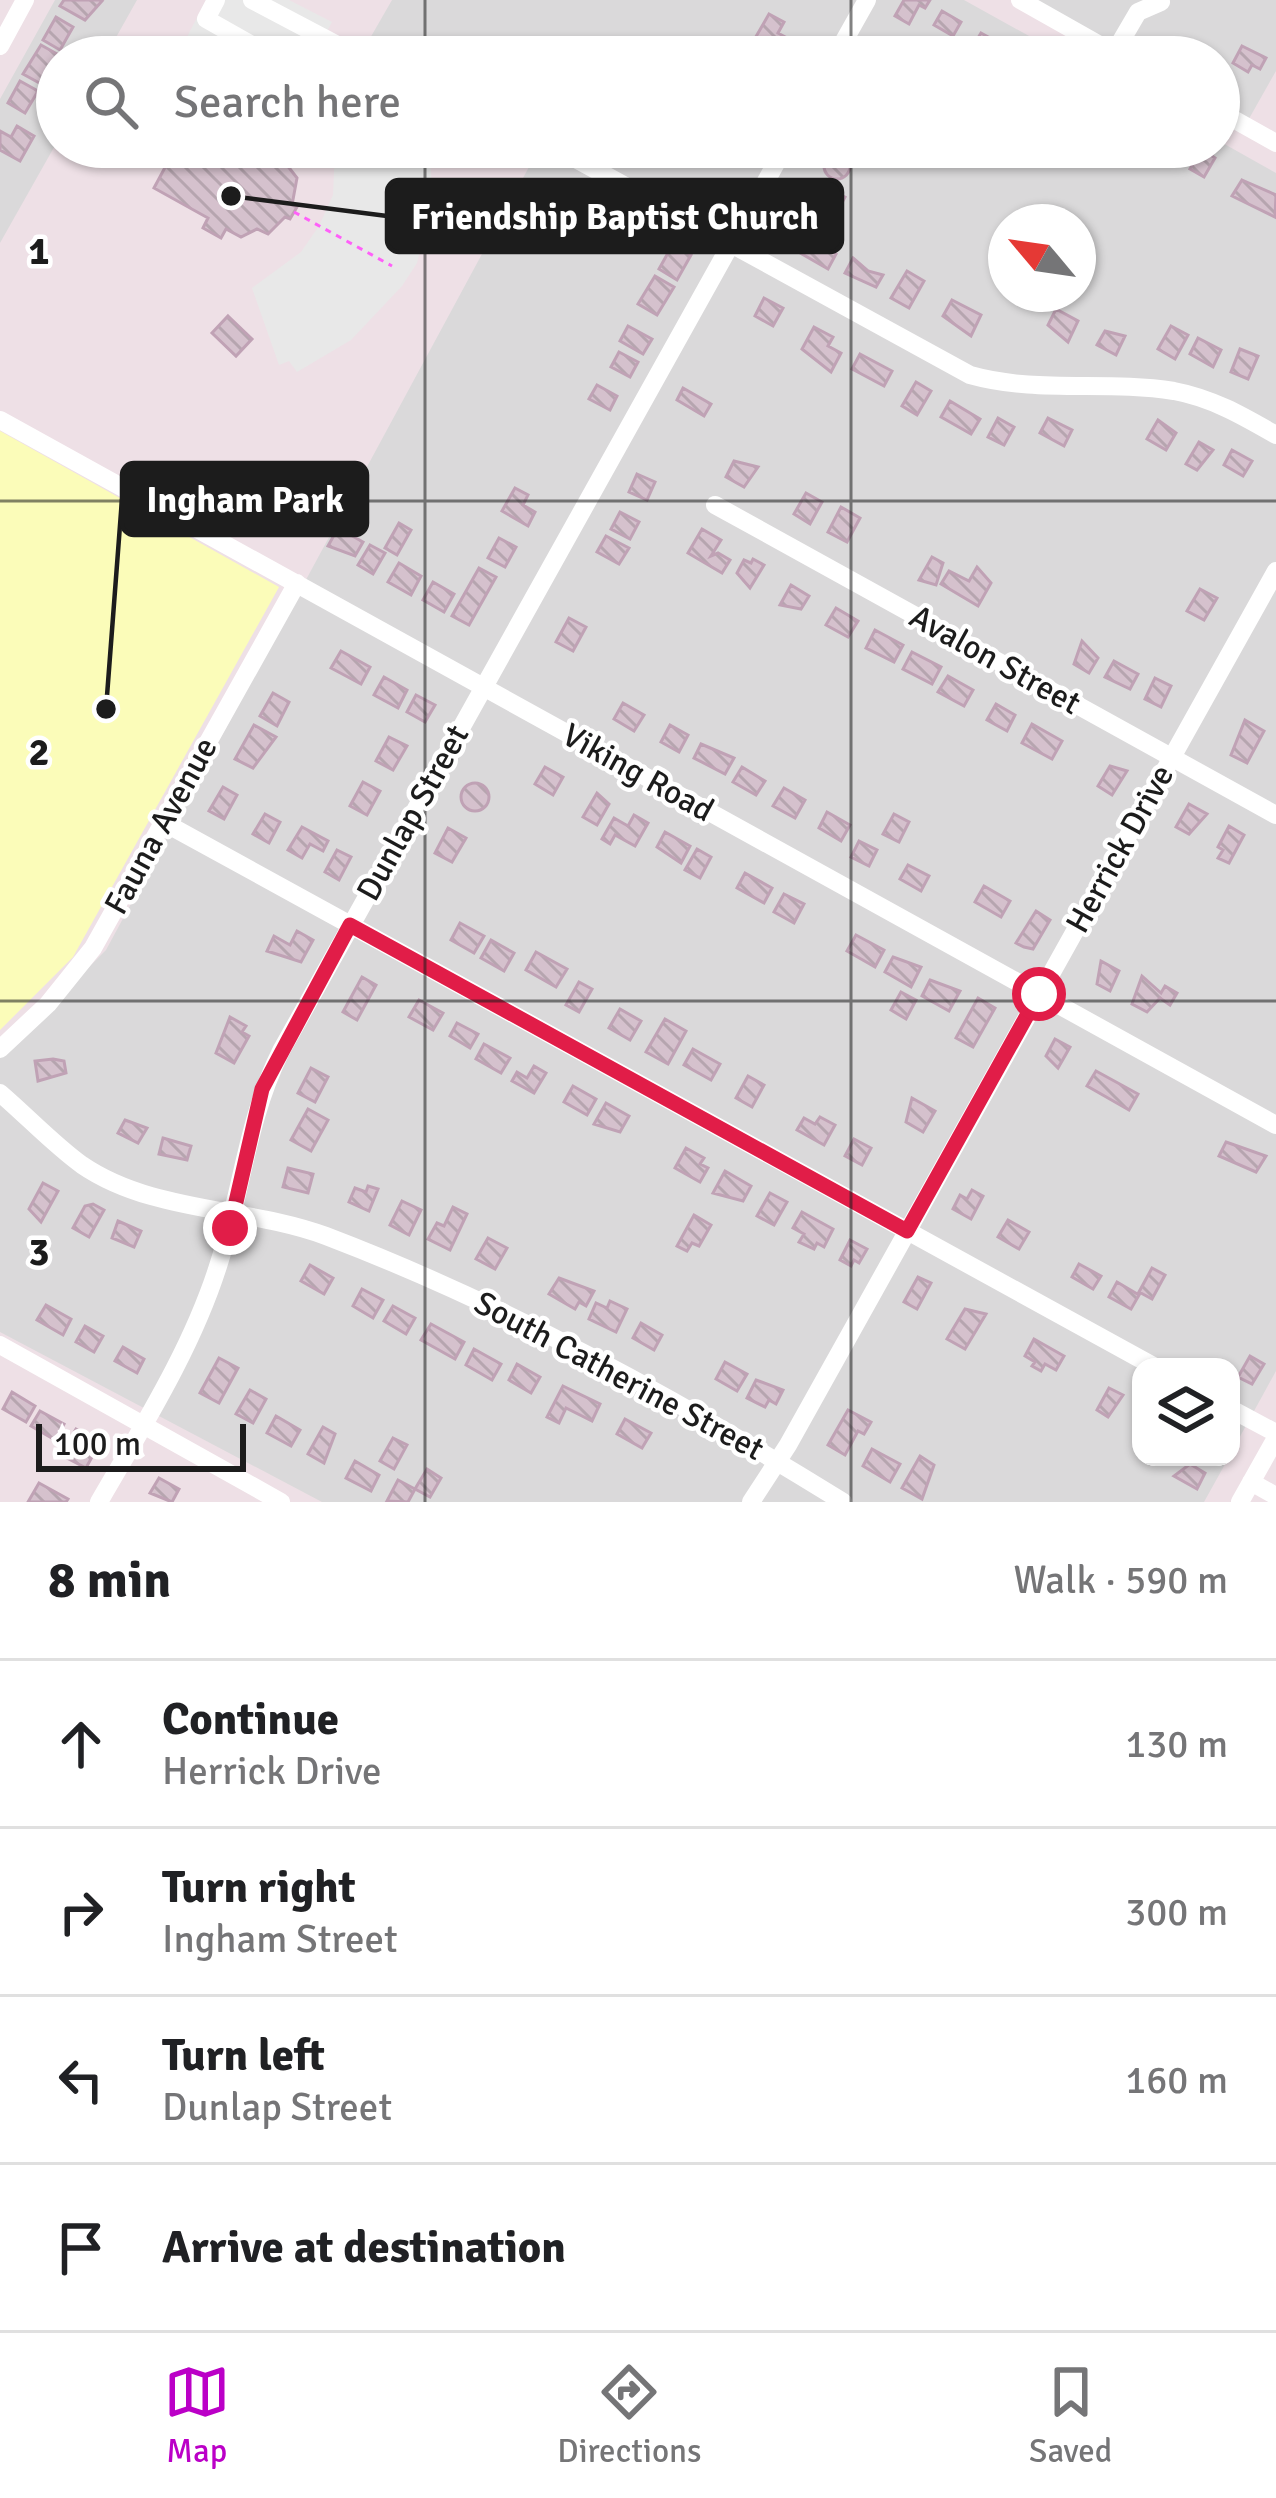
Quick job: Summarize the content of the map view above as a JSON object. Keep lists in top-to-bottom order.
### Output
{
  "streets": {
    "street": [
      "Avalon Street",
      "Viking Road",
      "Dunlap Street",
      "Fauna Avenue",
      "Herrick Drive",
      "South Catherine Street"
    ]
  },
  "crossings": [
    ["Avalon Street", "Herrick Drive"],
    ["Viking Road", "Dunlap Street"],
    ["Viking Road", "Fauna Avenue"],
    ["Viking Road", "Herrick Drive"],
    ["Dunlap Street", "South Catherine Street"],
    ["Herrick Drive", "South Catherine Street"]
  ],
  "places": ["Friendship Baptist Church", "Ingham Park"],
  "scale_bar": "100 m",
  "north": "top left",
  "page": {
    "search": "Search here",
    "scale": "100 m",
    "heading": ["8 min", "Walk · 590 m"],
    "list": [
      ["Continue", "Herrick Drive", "130 m"],
      ["Turn right", "Ingham Street", "300 m"],
      ["Turn left", "Dunlap Street", "160 m"],
      "Arrive at destination"
    ],
    "nav": ["Map", "Directions", "Saved"]
  },
  "grid": {
    "rows": ["1", "2", "3"]
  }
}
